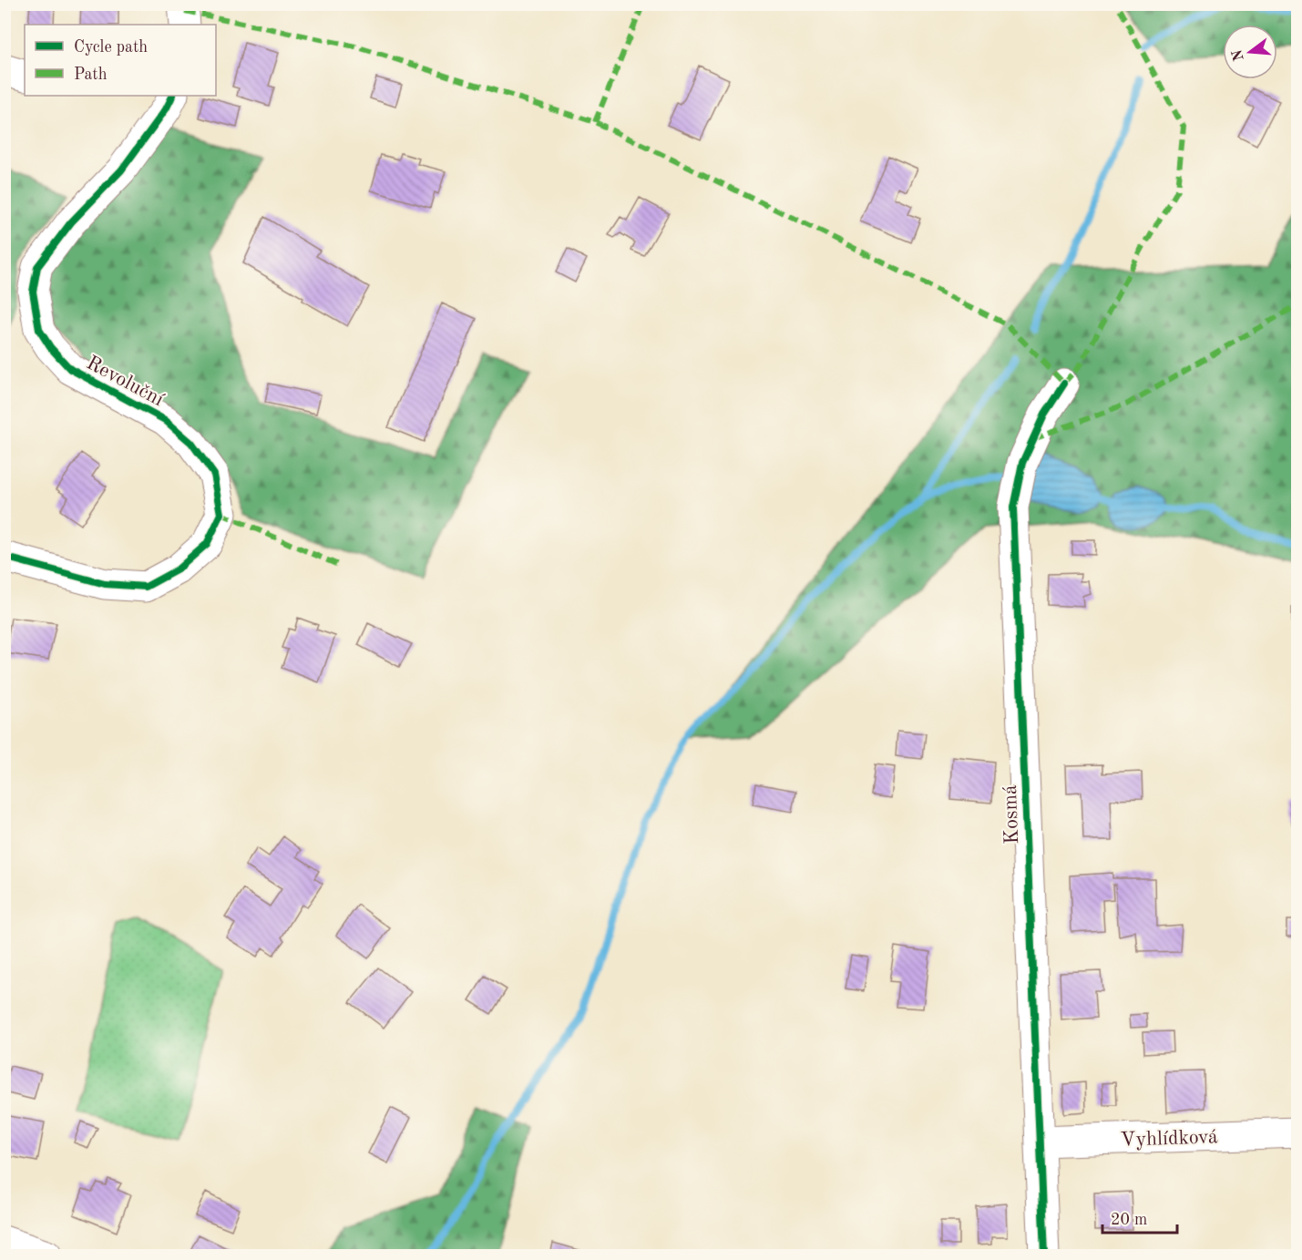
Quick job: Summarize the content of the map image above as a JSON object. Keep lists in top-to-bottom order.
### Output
{
  "streets": {
    "street": ["Revoluční", "Kosmá", "Vyhlídková"]
  },
  "crossings": [
    ["Kosmá", "Vyhlídková"]
  ],
  "legend": ["Cycle path", "Path"],
  "scale_bar": "20 m",
  "north": "left"
}
